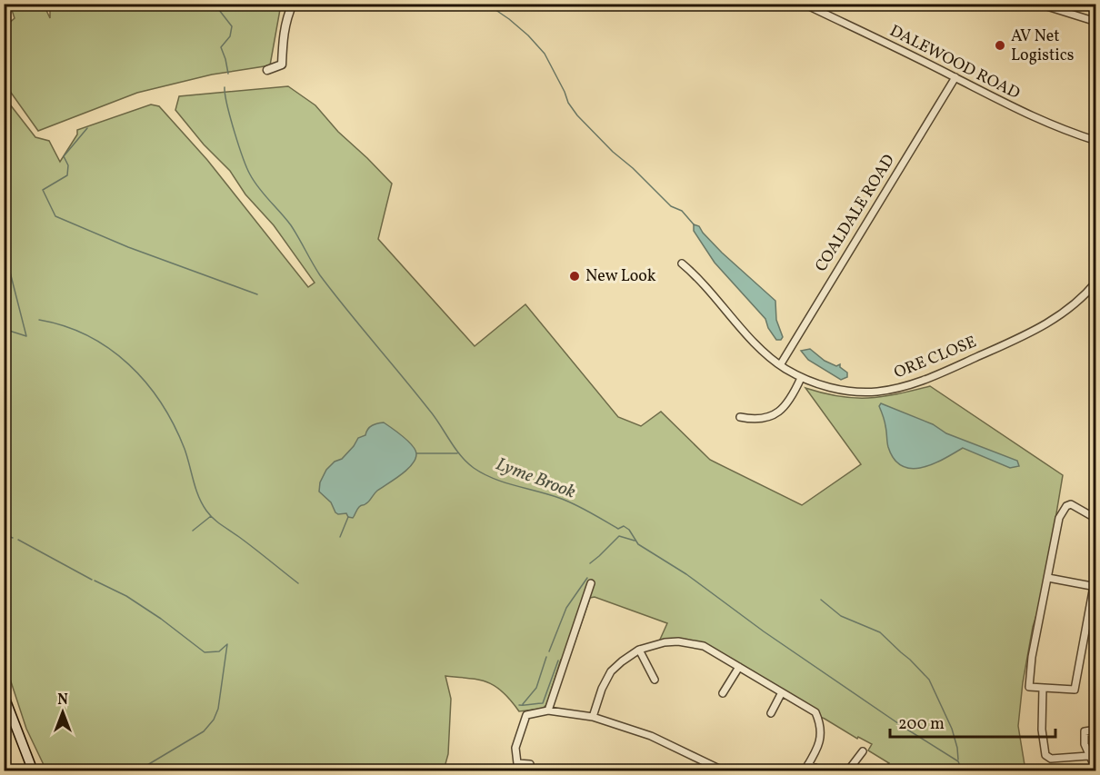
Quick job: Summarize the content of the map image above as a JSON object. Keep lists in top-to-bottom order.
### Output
{
  "streets": {
    "street": ["DALEWOOD ROAD", "COALDALE ROAD", "ORE CLOSE"]
  },
  "crossings": [
    ["DALEWOOD ROAD", "COALDALE ROAD"],
    ["COALDALE ROAD", "ORE CLOSE"]
  ],
  "water": ["Lyme Brook"],
  "places": ["AV Net Logistics", "New Look"],
  "scale_bar": "200 m",
  "north": "top"
}
